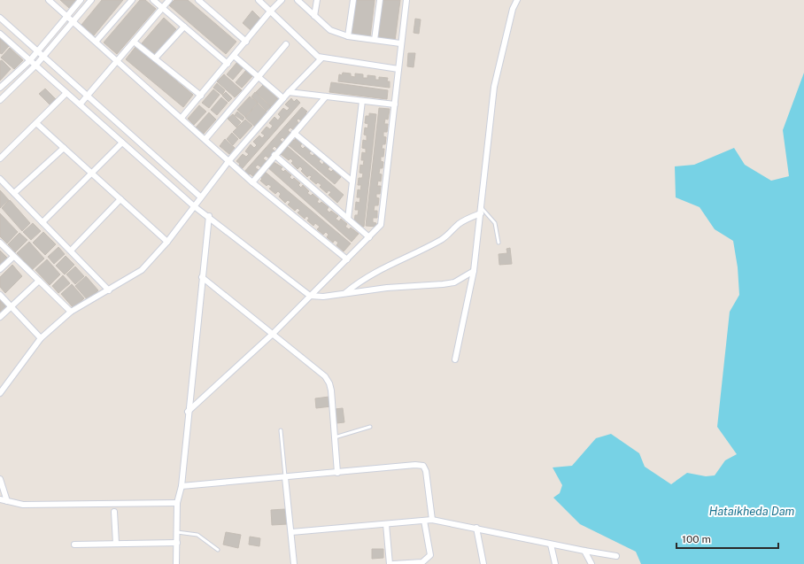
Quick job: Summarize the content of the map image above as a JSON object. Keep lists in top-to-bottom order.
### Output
{
  "water": ["Hataikheda Dam"],
  "scale_bar": "100 m"
}
